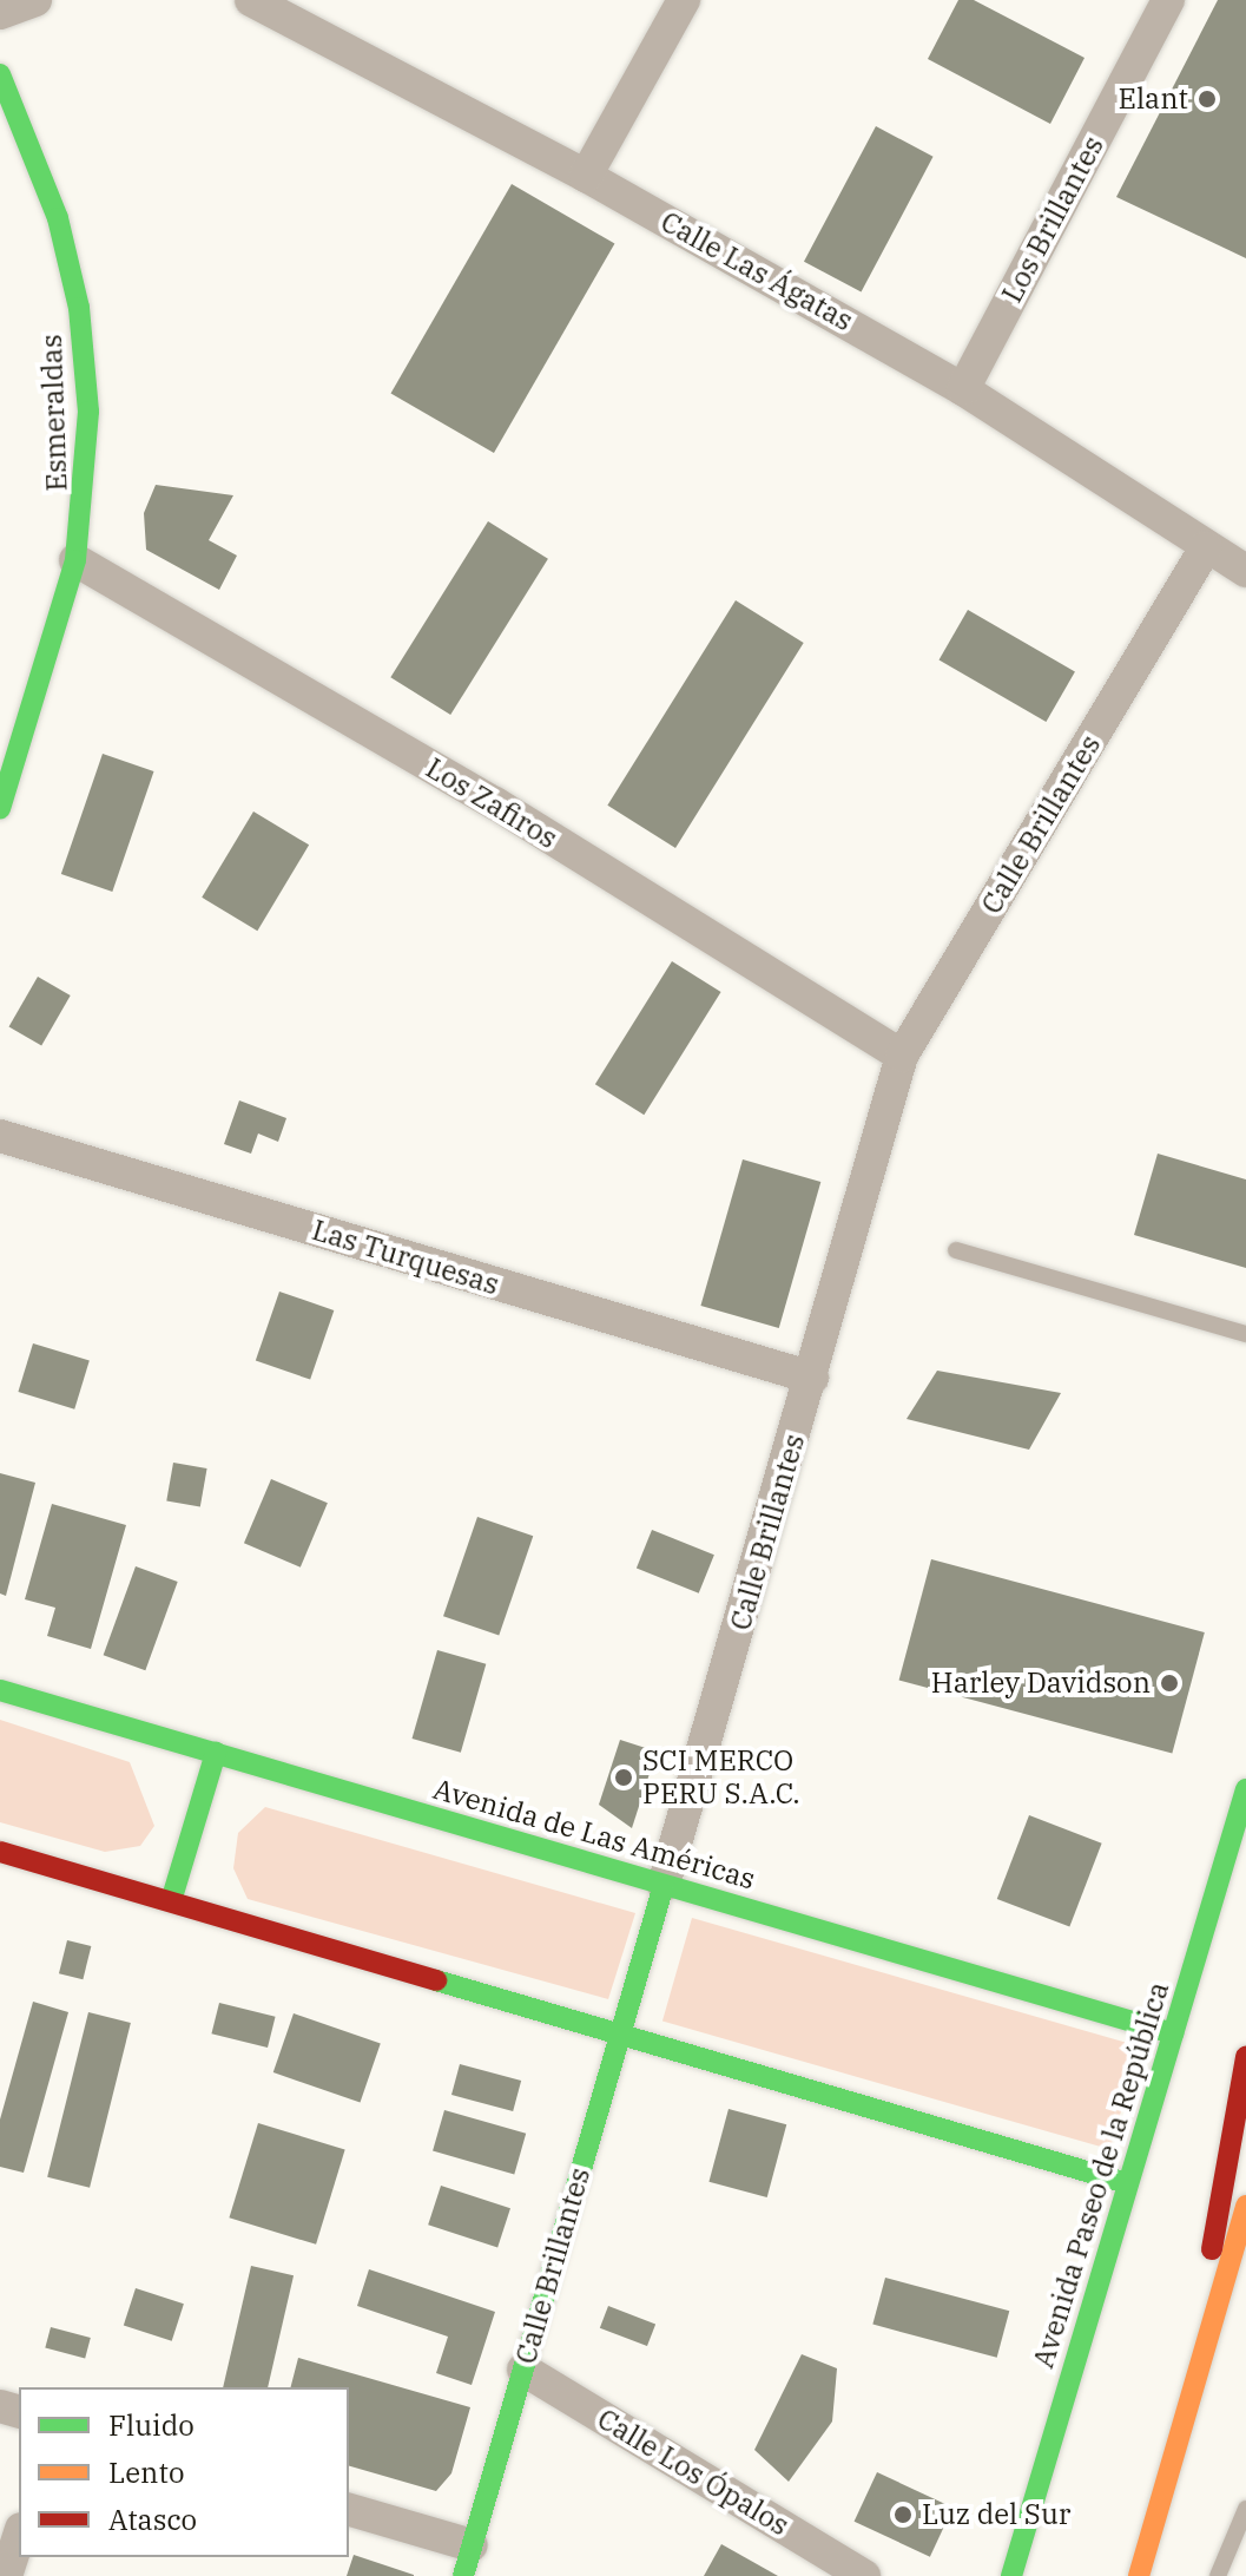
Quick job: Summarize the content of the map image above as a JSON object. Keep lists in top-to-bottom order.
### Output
{
  "streets": {
    "main road": [
      "Esmeraldas",
      "Calle Brillantes",
      "Avenida de Las Américas",
      "Avenida Paseo de la República"
    ],
    "street": [
      "Los Brillantes",
      "Calle Las Ágatas",
      "Los Zafiros",
      "Las Turquesas",
      "Calle Los Ópalos"
    ]
  },
  "crossings": [
    ["Los Brillantes", "Calle Las Ágatas"],
    ["Calle Las Ágatas", "Calle Brillantes"],
    ["Esmeraldas", "Los Zafiros"],
    ["Los Zafiros", "Calle Brillantes"],
    ["Calle Brillantes", "Las Turquesas"],
    ["Calle Brillantes", "Avenida de Las Américas"],
    ["Calle Brillantes", "Calle Los Ópalos"],
    ["Avenida de Las Américas", "Avenida Paseo de la República"]
  ],
  "places": [
    "Elant",
    "Harley Davidson",
    "SCI MERCO PERU S.A.C.",
    "Luz del Sur"
  ],
  "legend": ["Fluido", "Lento", "Atasco"]
}
